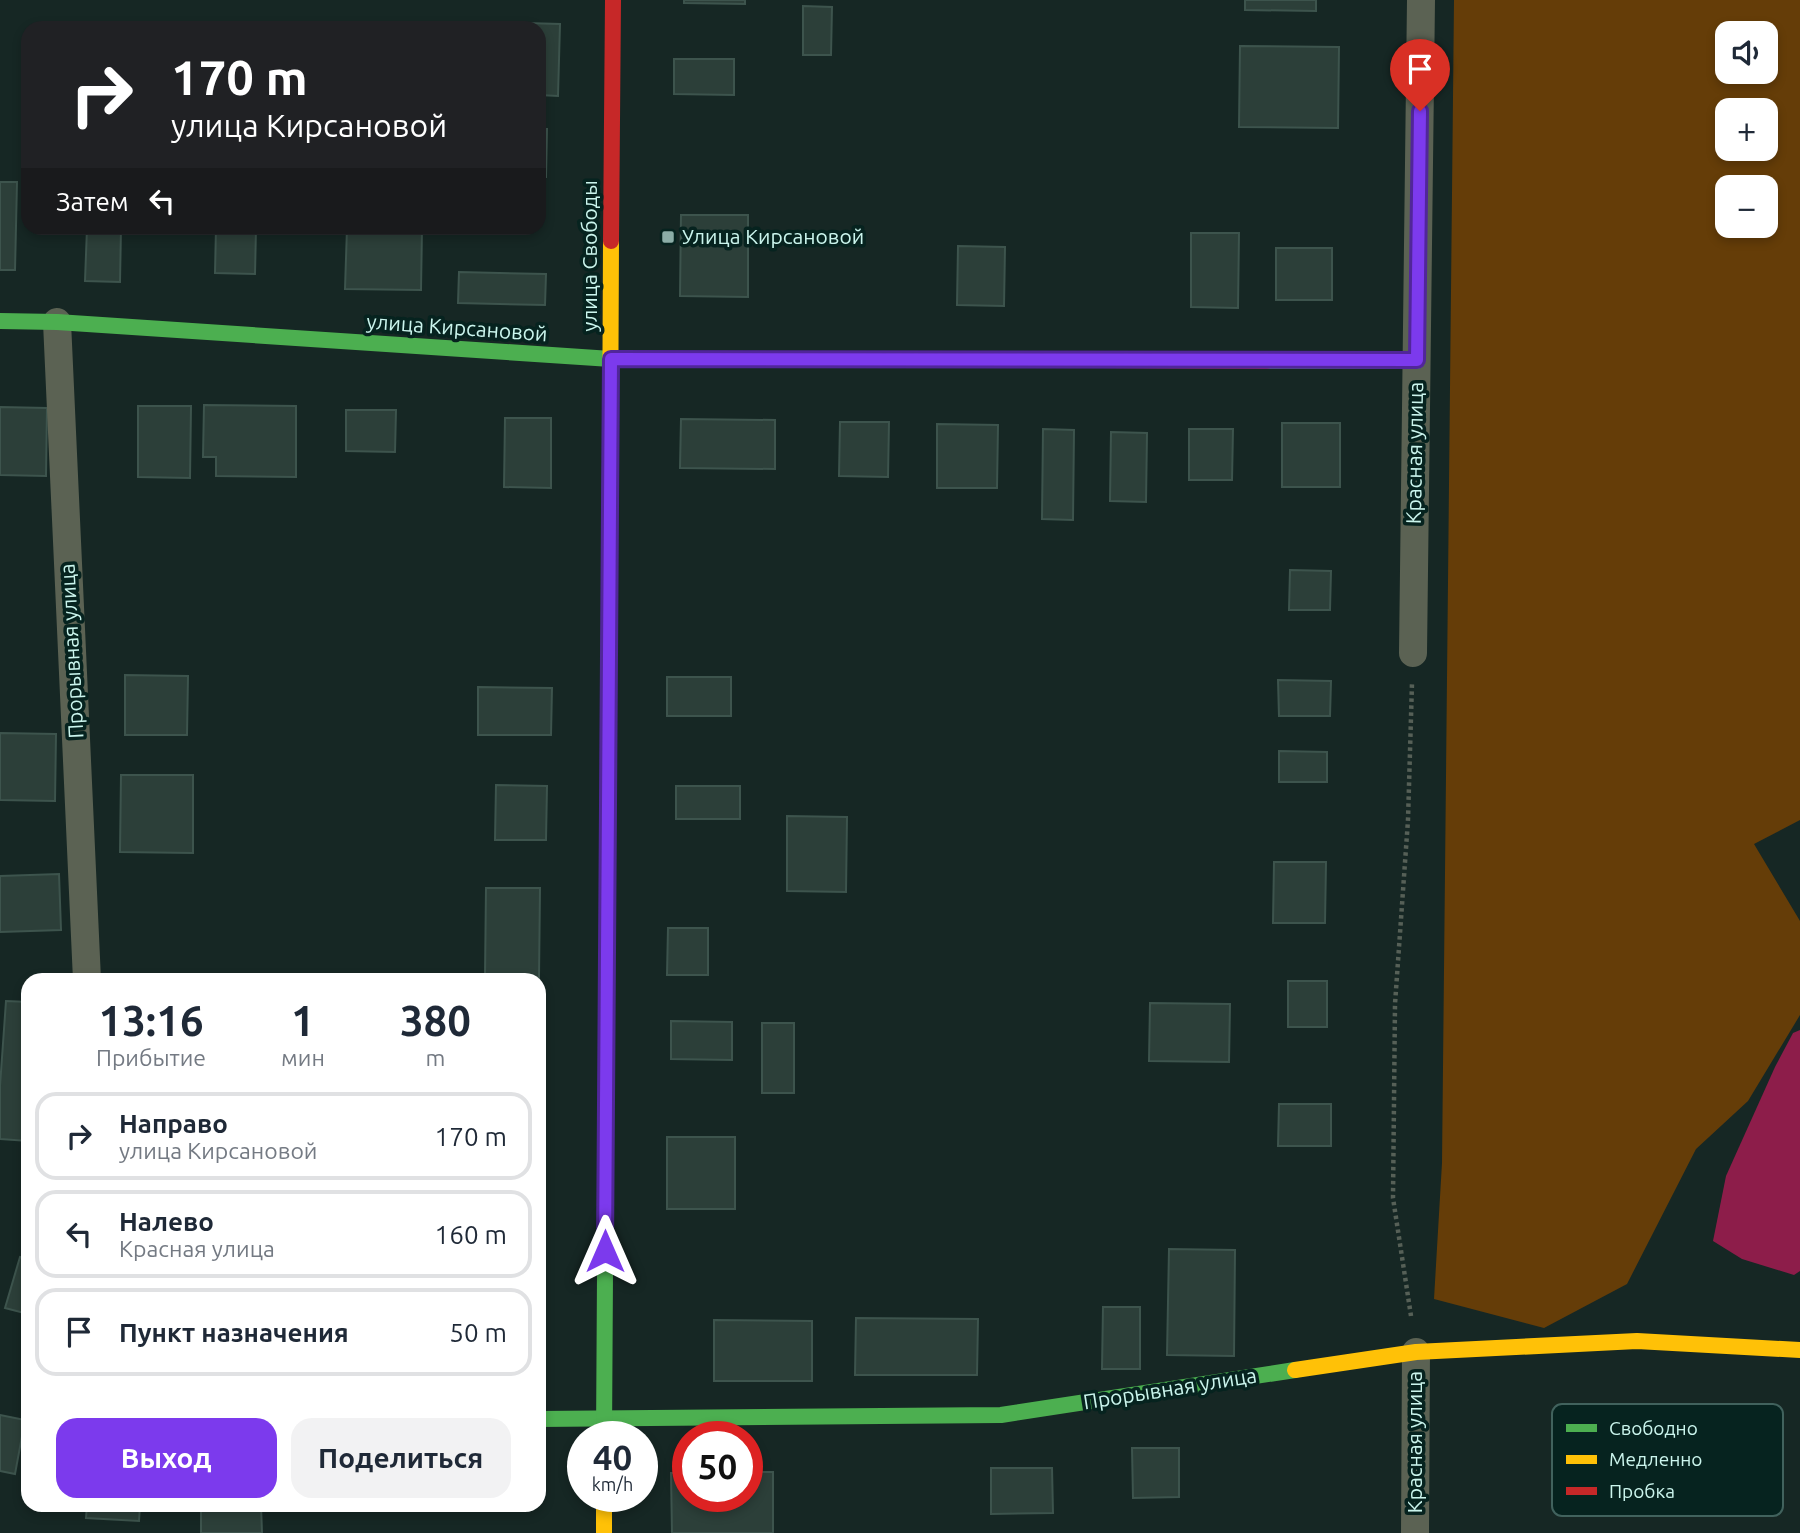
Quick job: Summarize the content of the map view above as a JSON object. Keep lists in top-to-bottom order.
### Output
{
  "streets": {
    "street": [
      "улица Свободы",
      "улица Кирсановой",
      "Красная улица",
      "Прорывная улица"
    ]
  },
  "crossings": [
    ["улица Свободы", "улица Кирсановой"],
    ["улица Свободы", "Прорывная улица"],
    ["улица Кирсановой", "Красная улица"],
    ["улица Кирсановой", "Прорывная улица"],
    ["Красная улица", "Прорывная улица"]
  ],
  "places": {
    "transit": ["Улица Кирсановой"]
  },
  "legend": ["Свободно", "Медленно", "Пробка"],
  "page": {
    "map_buttons": ["+", "−"],
    "turn": ["170 m", "улица Кирсановой"],
    "then": "Затем",
    "eta": [
      "13:16",
      "Прибытие",
      "1",
      "мин",
      "380",
      "m"
    ],
    "list": [
      {
        "name": "Направо",
        "note": "улица Кирсановой",
        "value": "170 m"
      },
      {
        "name": "Налево",
        "note": "Красная улица",
        "value": "160 m"
      },
      {
        "name": "Пункт назначения",
        "value": "50 m"
      }
    ],
    "buttons": ["Выход", "Поделиться"],
    "speed": "40 km/h",
    "limit": "50"
  }
}
